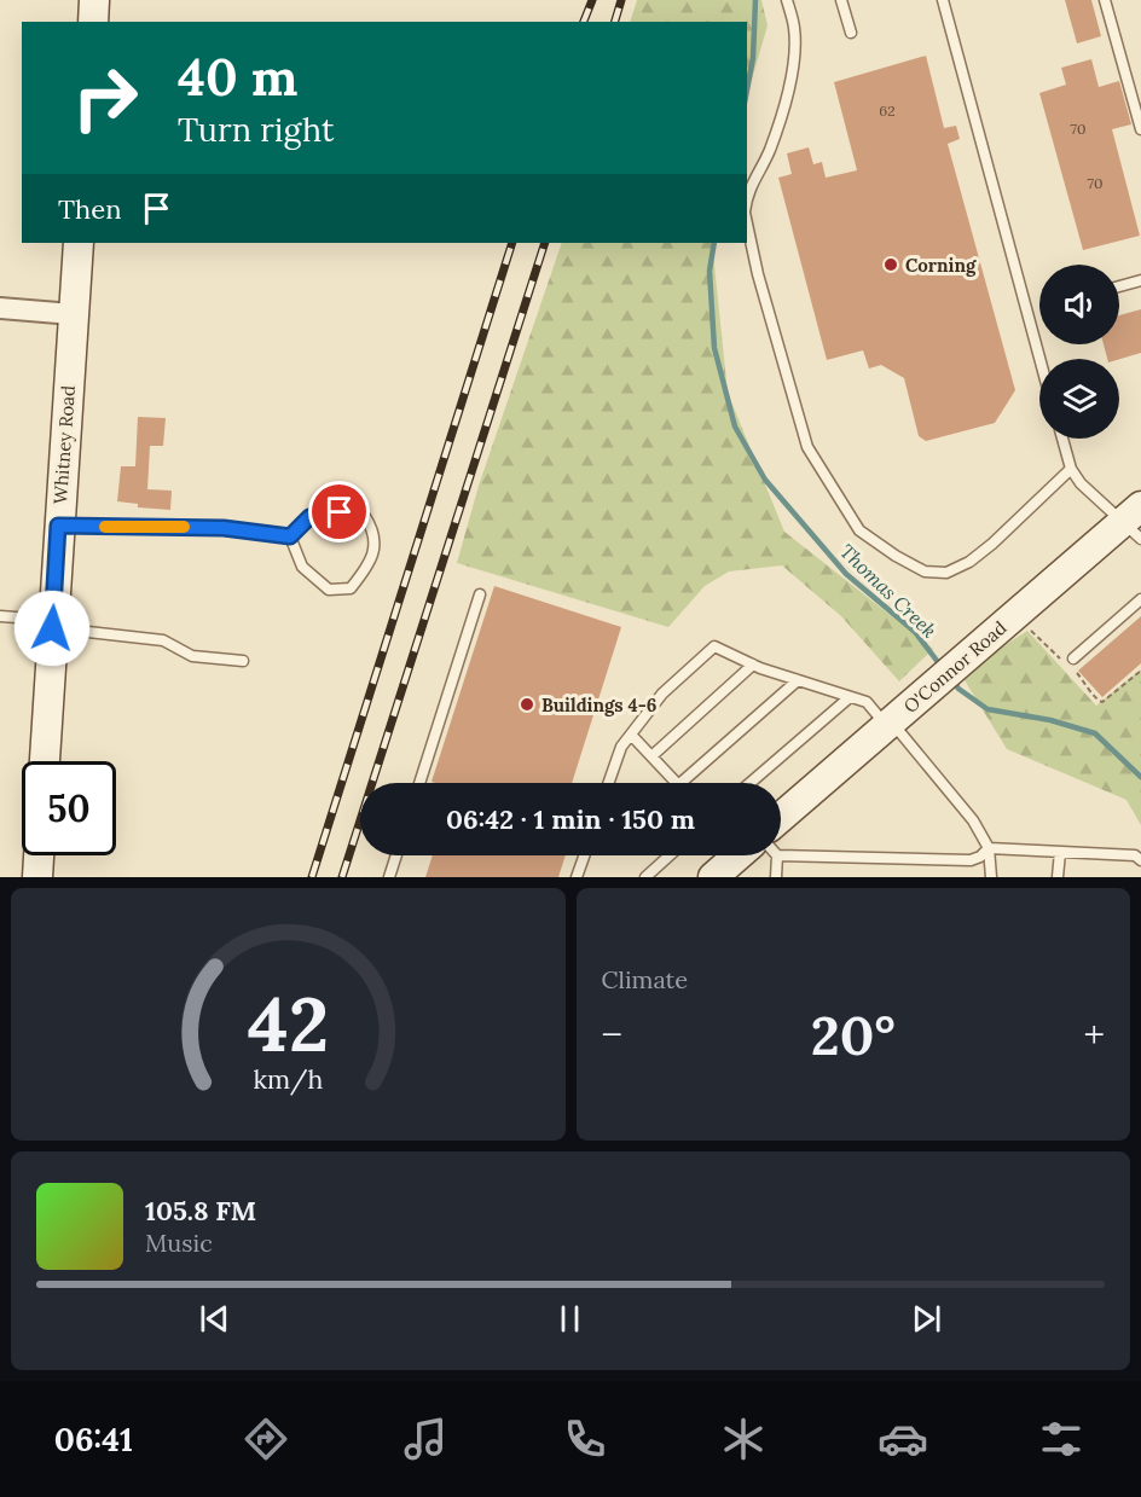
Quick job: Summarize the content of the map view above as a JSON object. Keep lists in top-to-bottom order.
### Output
{
  "streets": {
    "main road": ["Whitney Road", "O'Connor Road"]
  },
  "water": ["Thomas Creek"],
  "places": ["Corning", "Buildings 4-6"],
  "house_numbers": ["62", "70", "70"],
  "page": {
    "turn": ["40 m", "Turn right"],
    "then": "Then",
    "limit": "50",
    "trip": "06:42 · 1 min · 150 m",
    "tile": "Climate",
    "heat": ["−", "20°", "+"],
    "song": ["105.8 FM", "Music"],
    "tabs": "06:41",
    "gauge": ["42", "km/h"]
  }
}
